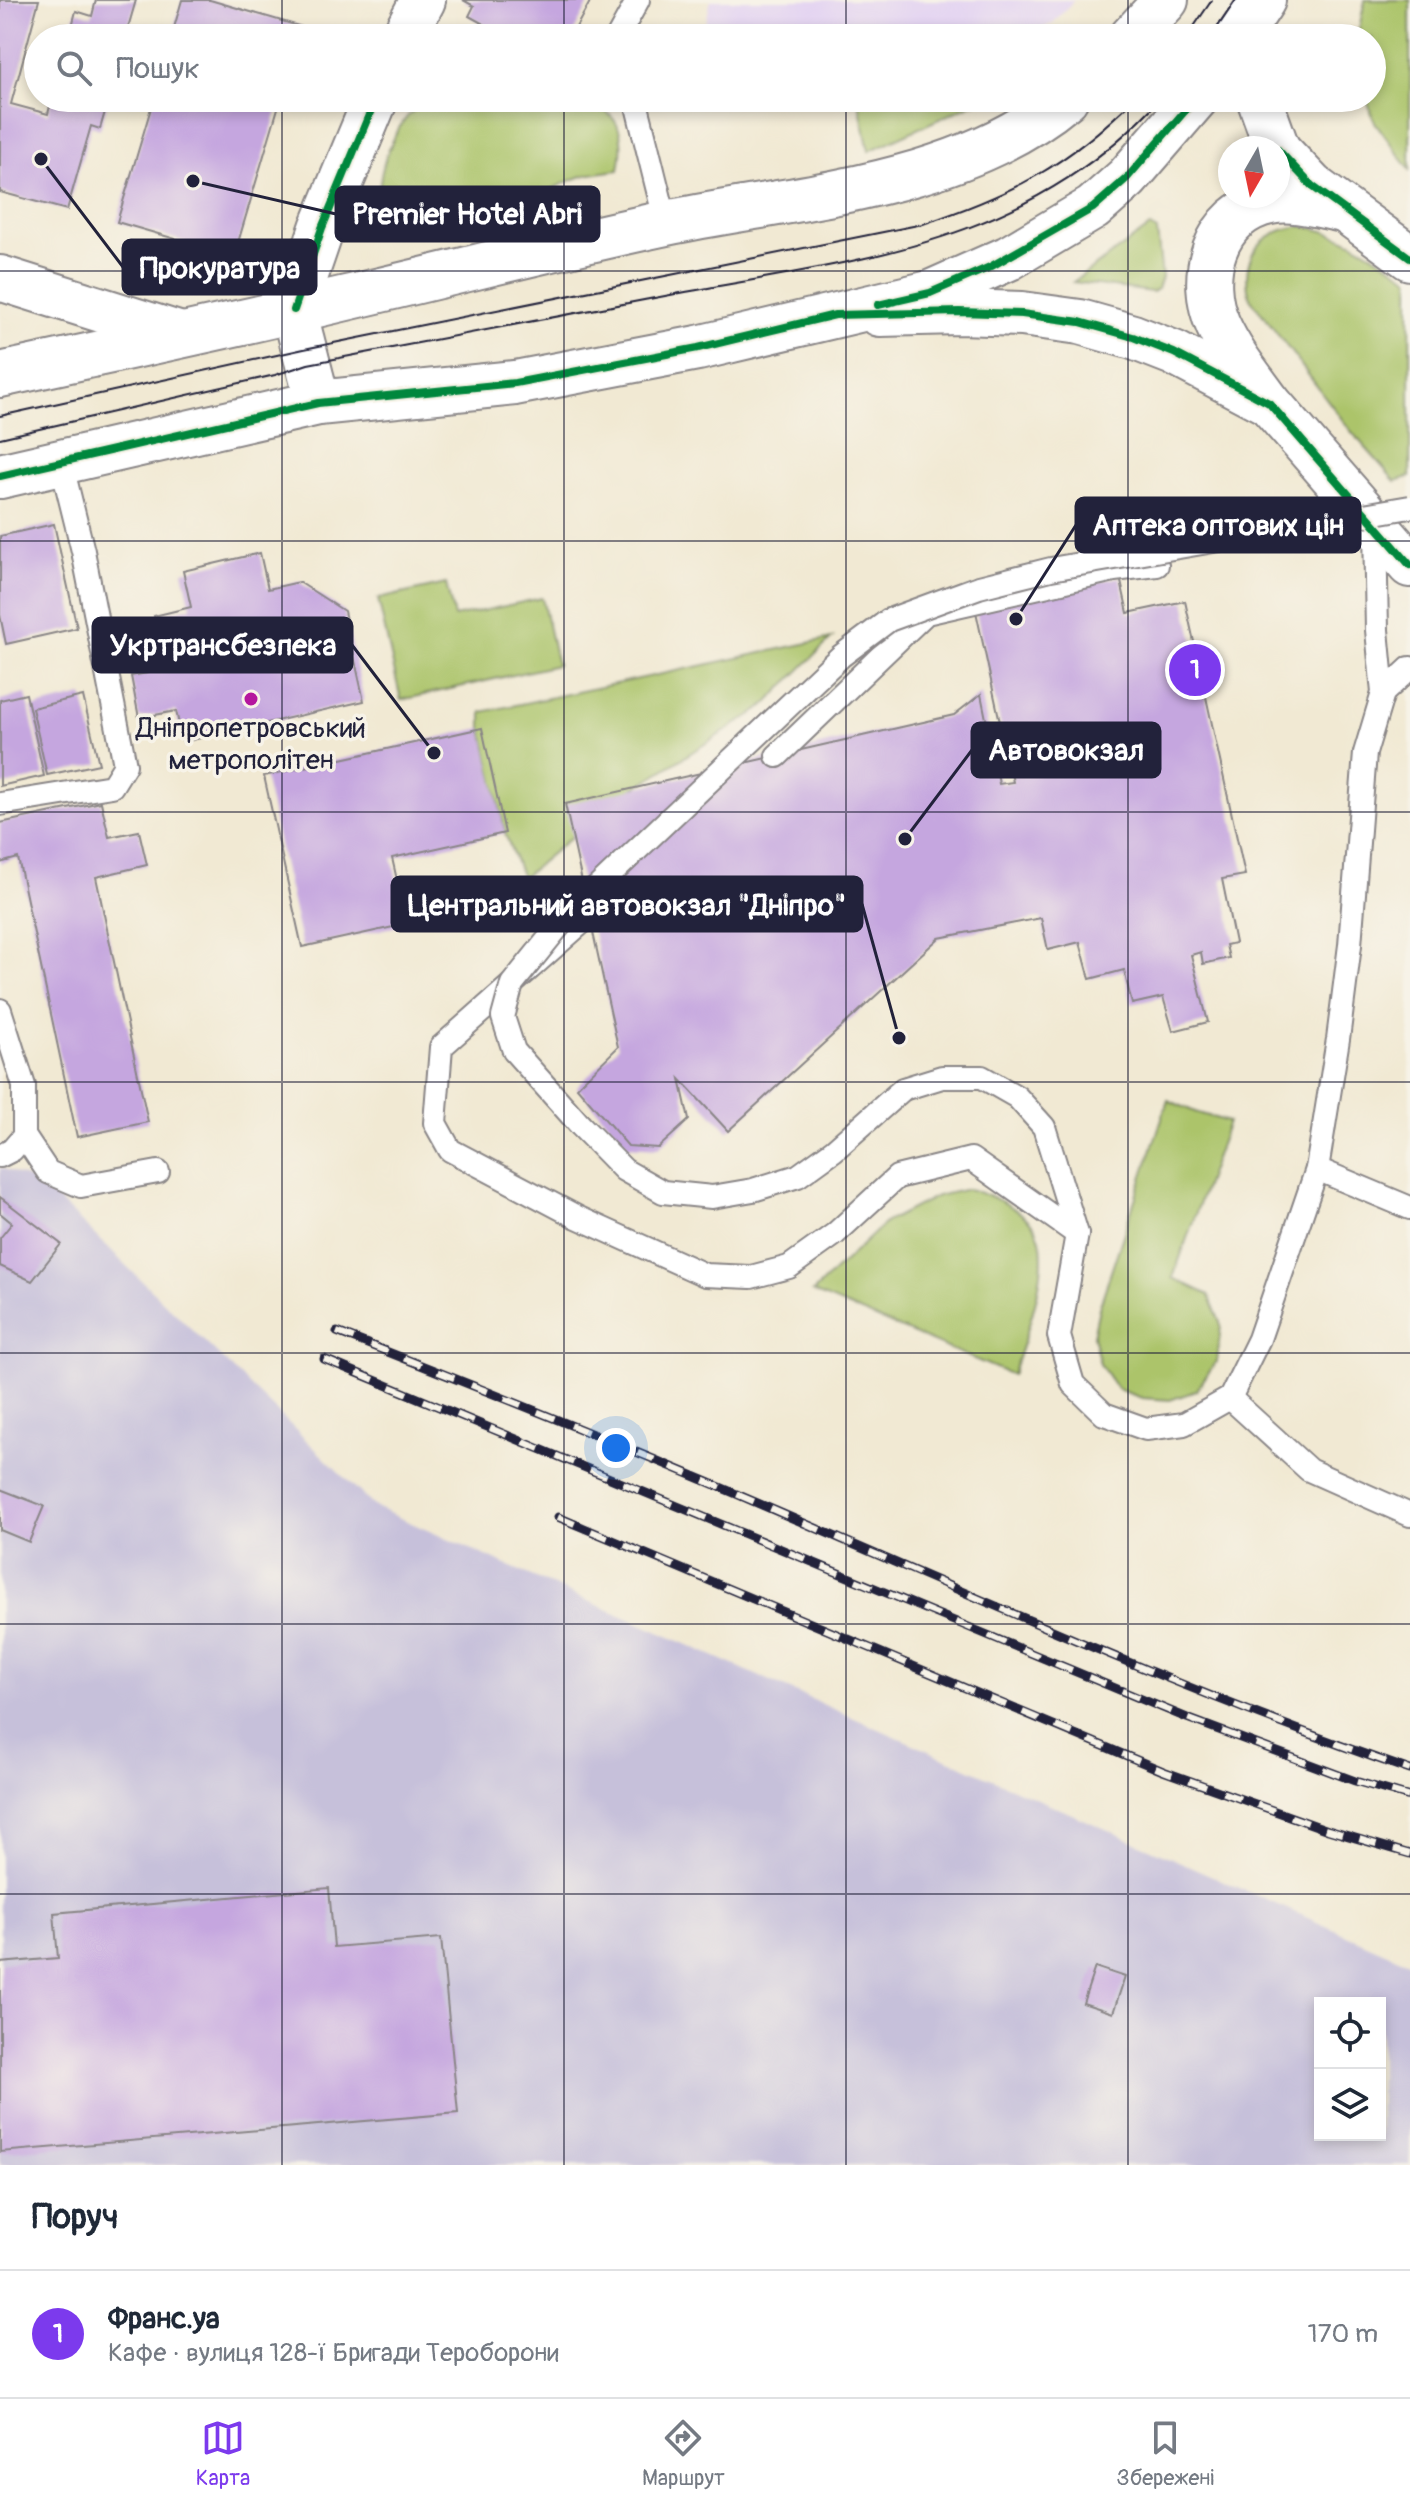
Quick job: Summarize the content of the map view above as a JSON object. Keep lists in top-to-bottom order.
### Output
{
  "places": [
    "Прокуратура",
    "Premier Hotel Abri",
    "Аптека оптових цін",
    "Дніпропетровський метрополітен",
    "Укртрансбезпека",
    "Автовокзал",
    "Центральний автовокзал \"Дніпро\""
  ],
  "north": "bottom",
  "page": {
    "search": "Пошук",
    "pins": "1",
    "heading": "Поруч",
    "list": [
      {
        "mark": "1",
        "name": "Франс.уа",
        "note": "Кафе · вулиця 128-ї Бригади Тероборони",
        "value": "170 m"
      }
    ],
    "nav": ["Карта", "Маршрут", "Збережені"]
  }
}
